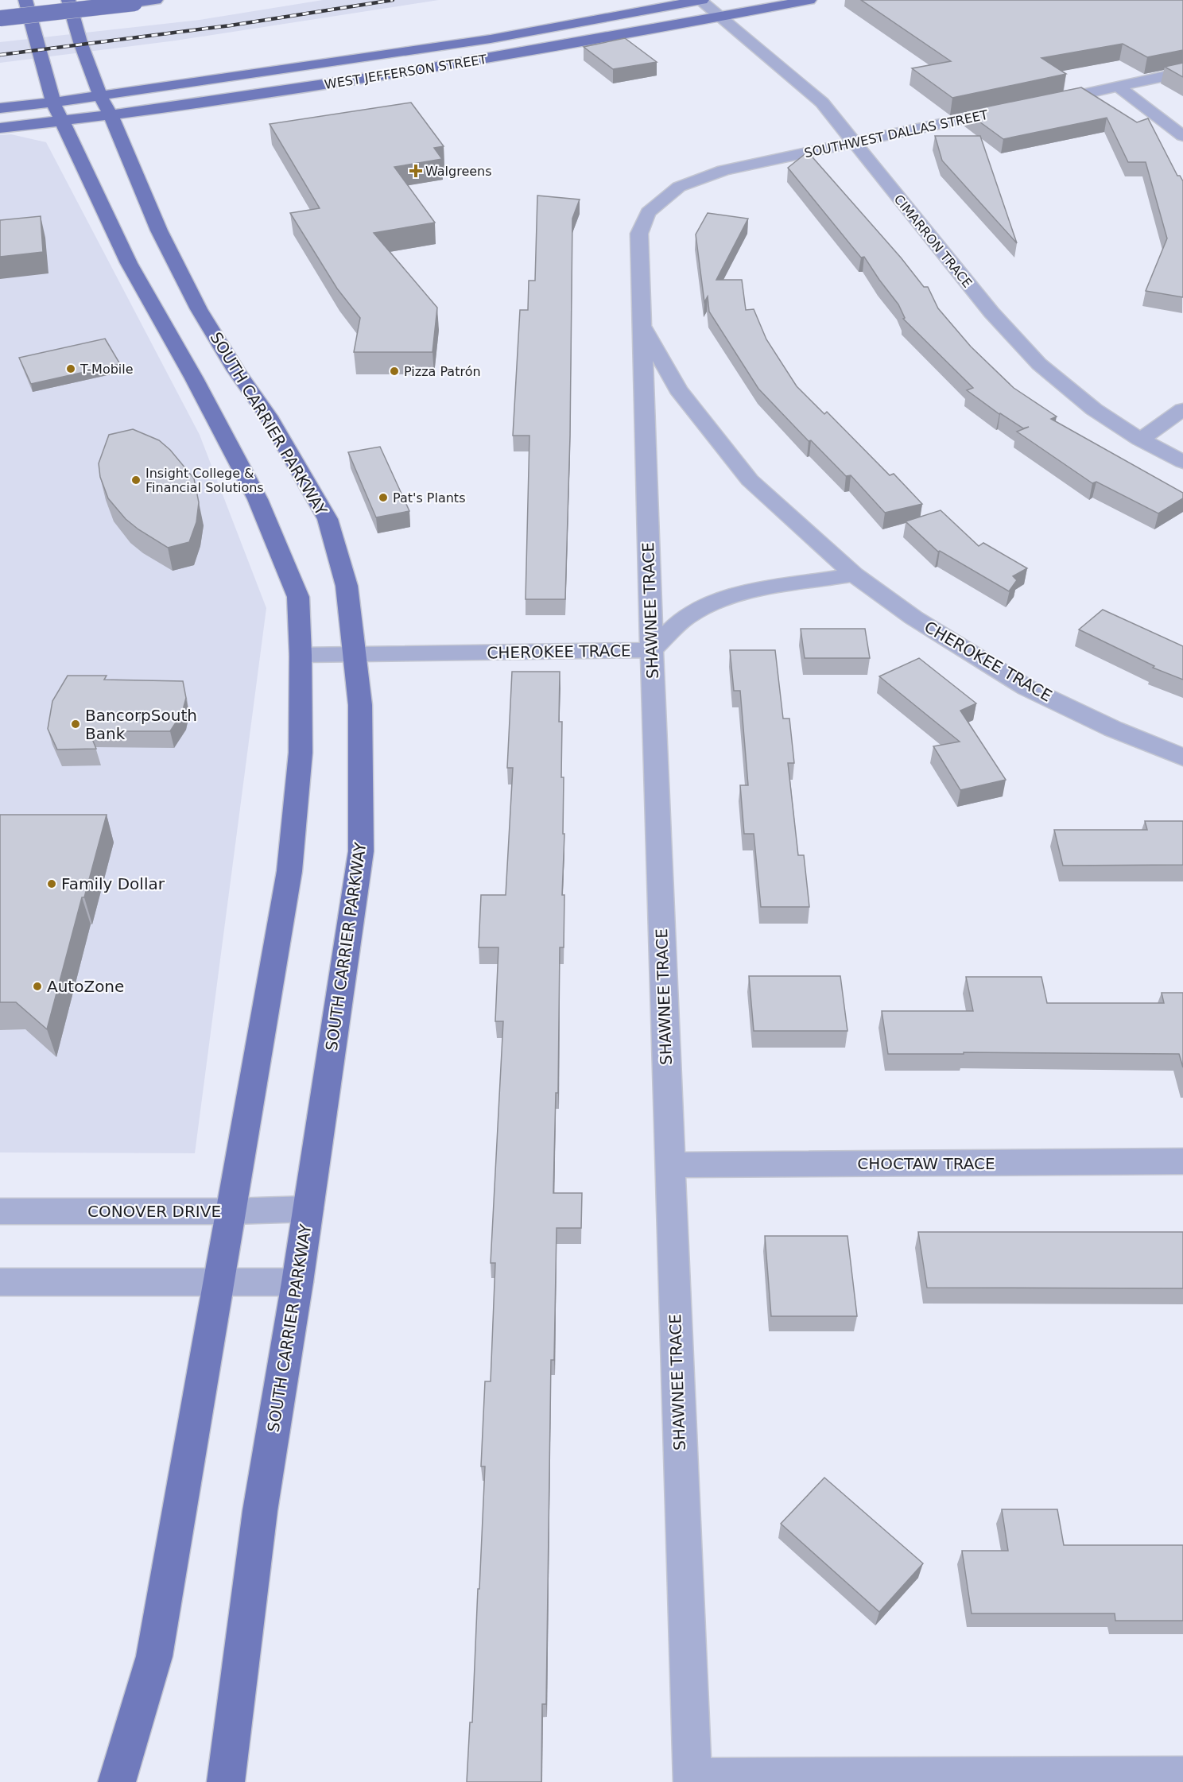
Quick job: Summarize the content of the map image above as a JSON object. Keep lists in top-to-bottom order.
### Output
{
  "streets": {
    "main road": ["WEST JEFFERSON STREET", "SOUTH CARRIER PARKWAY"],
    "street": [
      "SOUTHWEST DALLAS STREET",
      "CIMARRON TRACE",
      "SHAWNEE TRACE",
      "CHEROKEE TRACE",
      "CHOCTAW TRACE",
      "CONOVER DRIVE"
    ]
  },
  "crossings": [
    ["WEST JEFFERSON STREET", "CIMARRON TRACE"],
    ["WEST JEFFERSON STREET", "SOUTH CARRIER PARKWAY"],
    ["SOUTHWEST DALLAS STREET", "CIMARRON TRACE"],
    ["SOUTHWEST DALLAS STREET", "SHAWNEE TRACE"],
    ["SOUTH CARRIER PARKWAY", "CHEROKEE TRACE"],
    ["SOUTH CARRIER PARKWAY", "CONOVER DRIVE"],
    ["SHAWNEE TRACE", "CHEROKEE TRACE"],
    ["SHAWNEE TRACE", "CHOCTAW TRACE"]
  ],
  "places": {
    "health": ["Walgreens"],
    "other": [
      "T-Mobile",
      "Pizza Patrón",
      "Insight College & Financial Solutions",
      "Pat's Plants",
      "BancorpSouth Bank",
      "Family Dollar",
      "AutoZone"
    ]
  }
}
